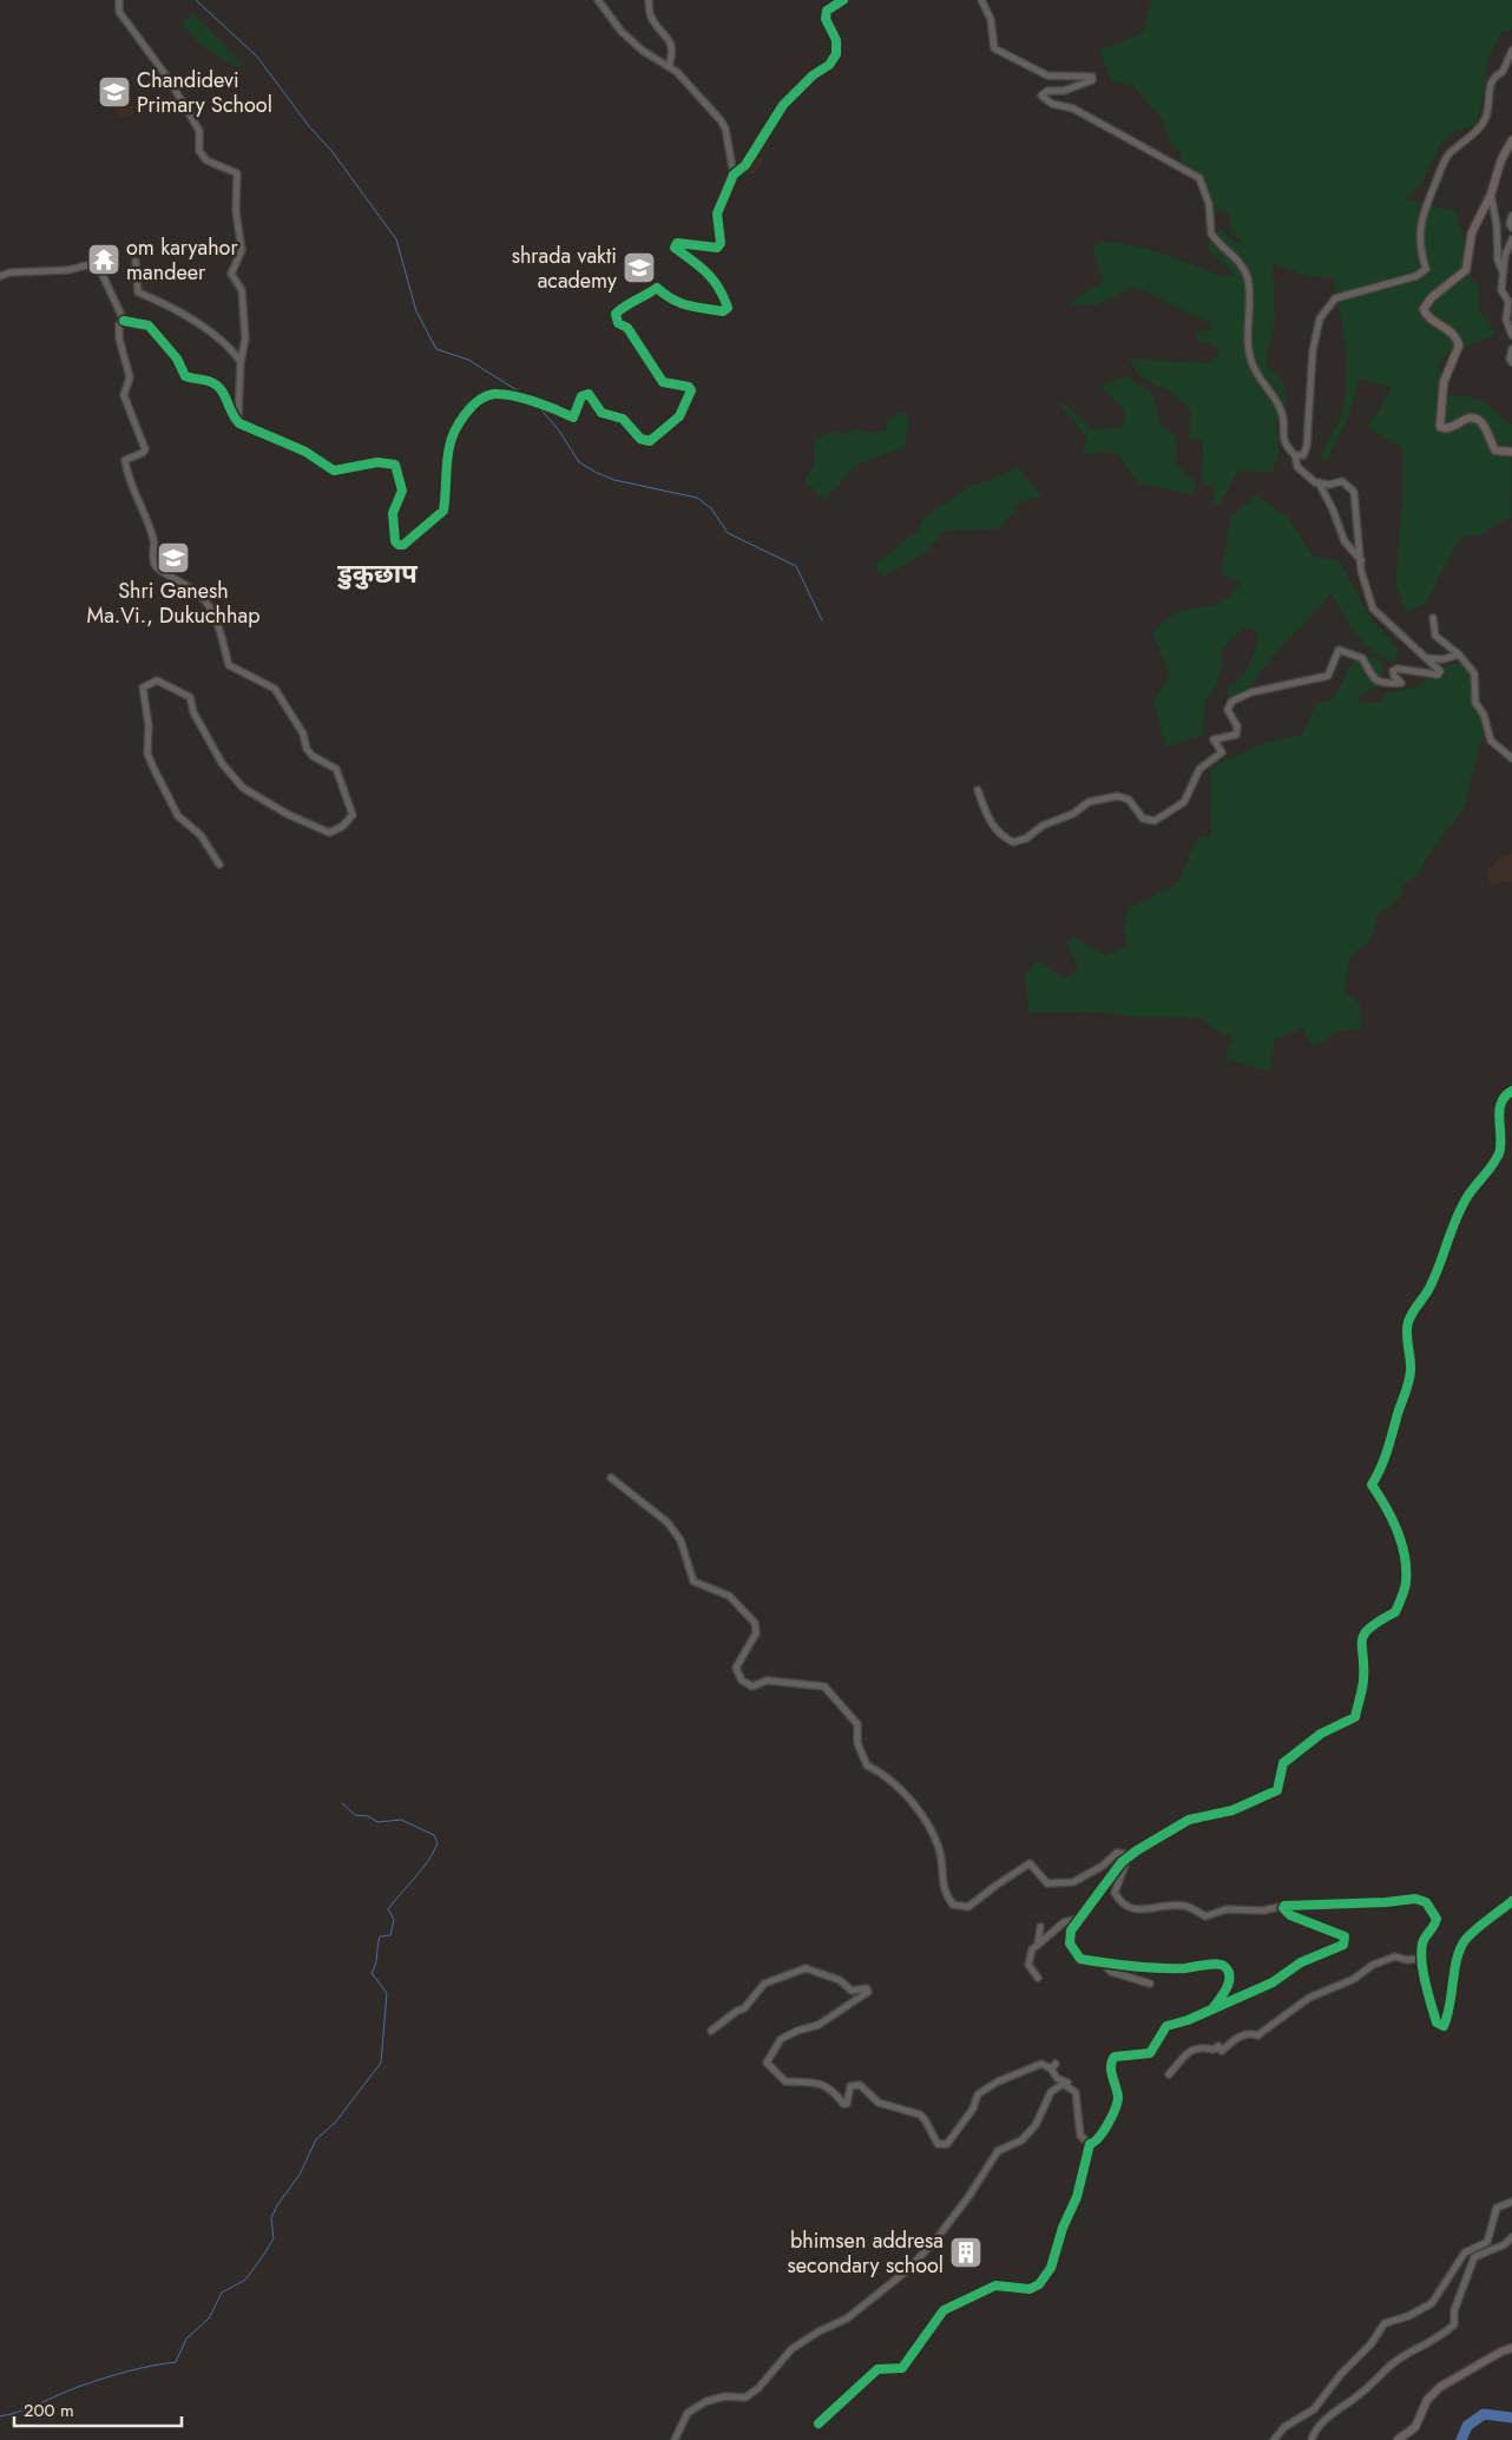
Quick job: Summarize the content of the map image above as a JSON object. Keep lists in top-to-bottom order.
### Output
{
  "districts": ["डुकुछाप"],
  "places": {
    "school or university": ["Chandidevi Primary School", "shrada vakti academy", "Shri Ganesh Ma.Vi., Dukuchhap"],
    "temple": ["om karyahor mandeer"],
    "building": ["bhimsen addresa secondary school"]
  },
  "scale_bar": "200 m"
}
